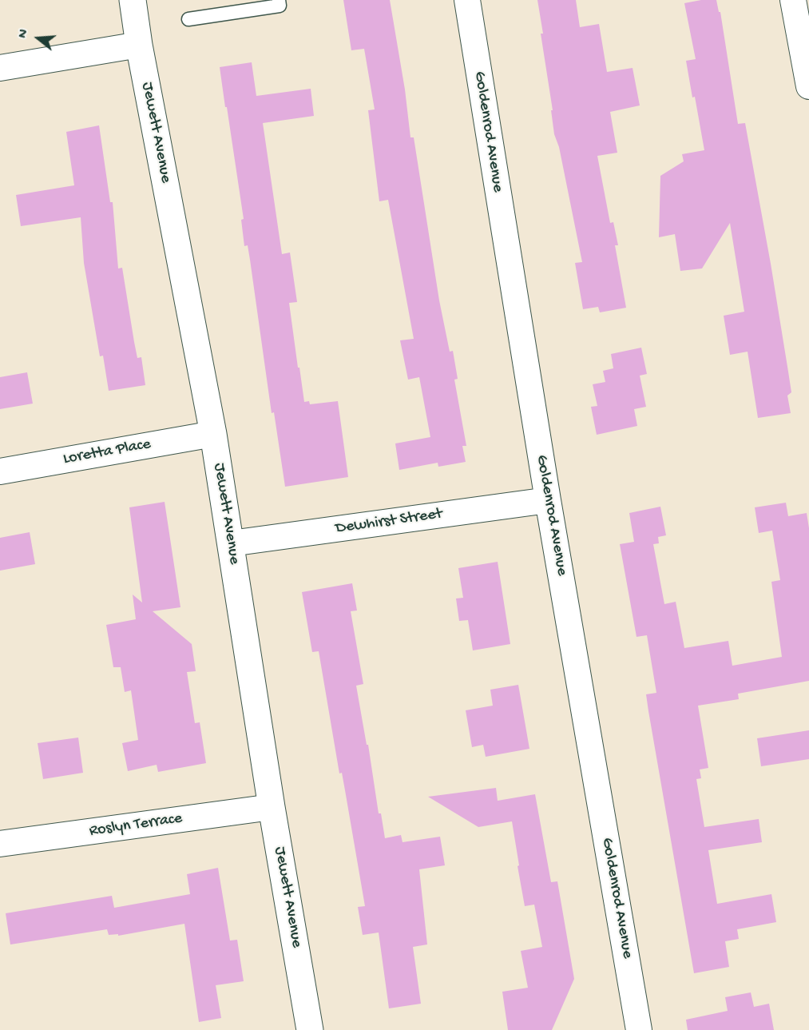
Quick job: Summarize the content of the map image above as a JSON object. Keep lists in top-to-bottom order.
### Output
{
  "streets": {
    "main road": ["Jewett Avenue"],
    "street": [
      "Goldenrod Avenue",
      "Loretta Place",
      "Dewhirst Street",
      "Roslyn Terrace"
    ]
  },
  "crossings": [
    ["Goldenrod Avenue", "Dewhirst Street"],
    ["Jewett Avenue", "Loretta Place"],
    ["Jewett Avenue", "Dewhirst Street"],
    ["Jewett Avenue", "Roslyn Terrace"]
  ],
  "north": "left"
}
